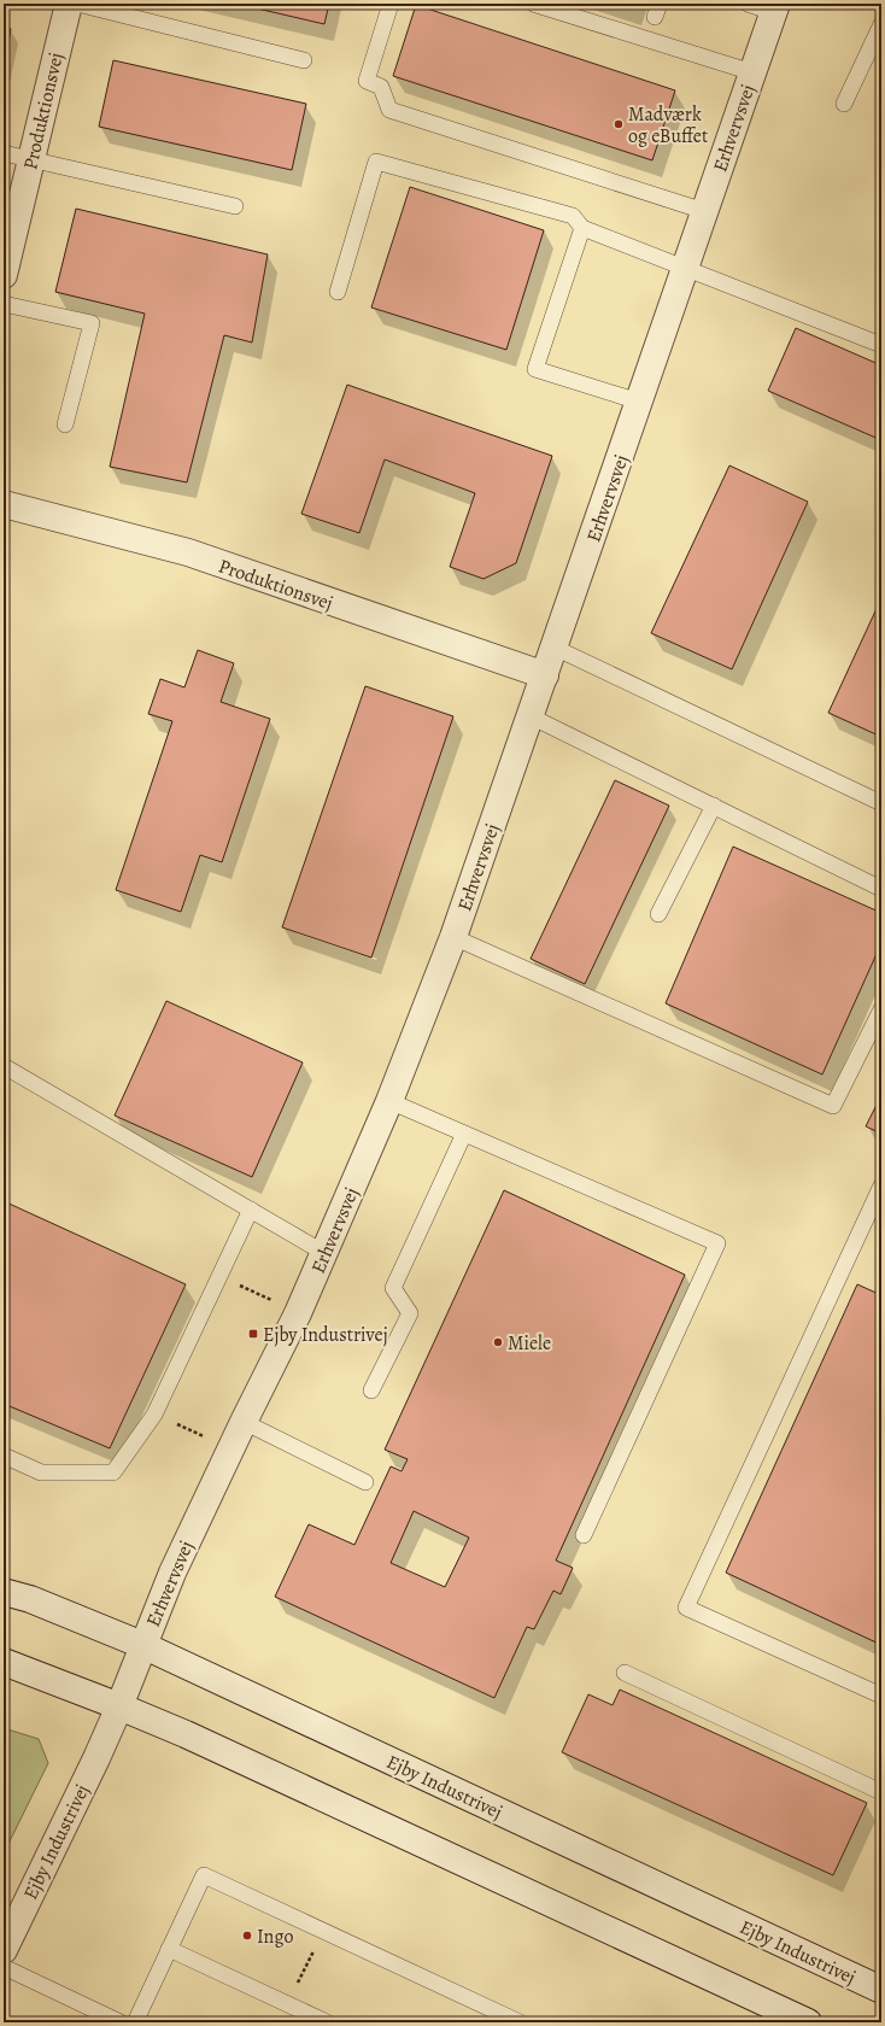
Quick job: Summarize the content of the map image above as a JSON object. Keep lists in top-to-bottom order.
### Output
{
  "streets": {
    "street": ["Produktionsvej", "Erhvervsvej", "Ejby Industrivej"]
  },
  "crossings": [
    ["Produktionsvej", "Erhvervsvej"],
    ["Erhvervsvej", "Ejby Industrivej"]
  ],
  "places": {
    "other": ["Madværk og eBuffet", "Miele", "Ingo"],
    "transit": ["Ejby Industrivej"]
  }
}
